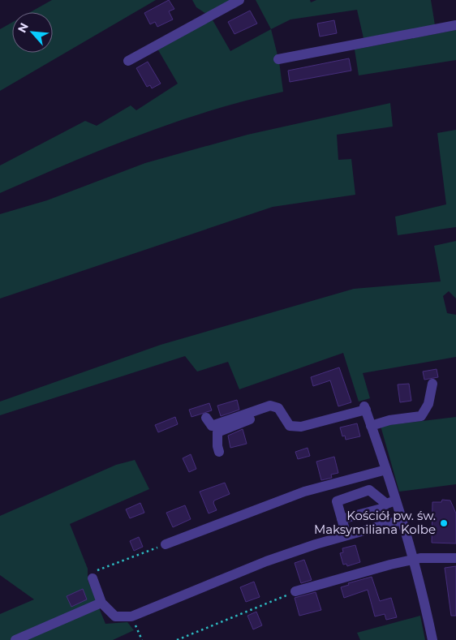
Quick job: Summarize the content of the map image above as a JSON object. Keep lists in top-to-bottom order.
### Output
{
  "places": ["Kościół pw. św. Maksymiliana Kolbe"],
  "north": "top left"
}
